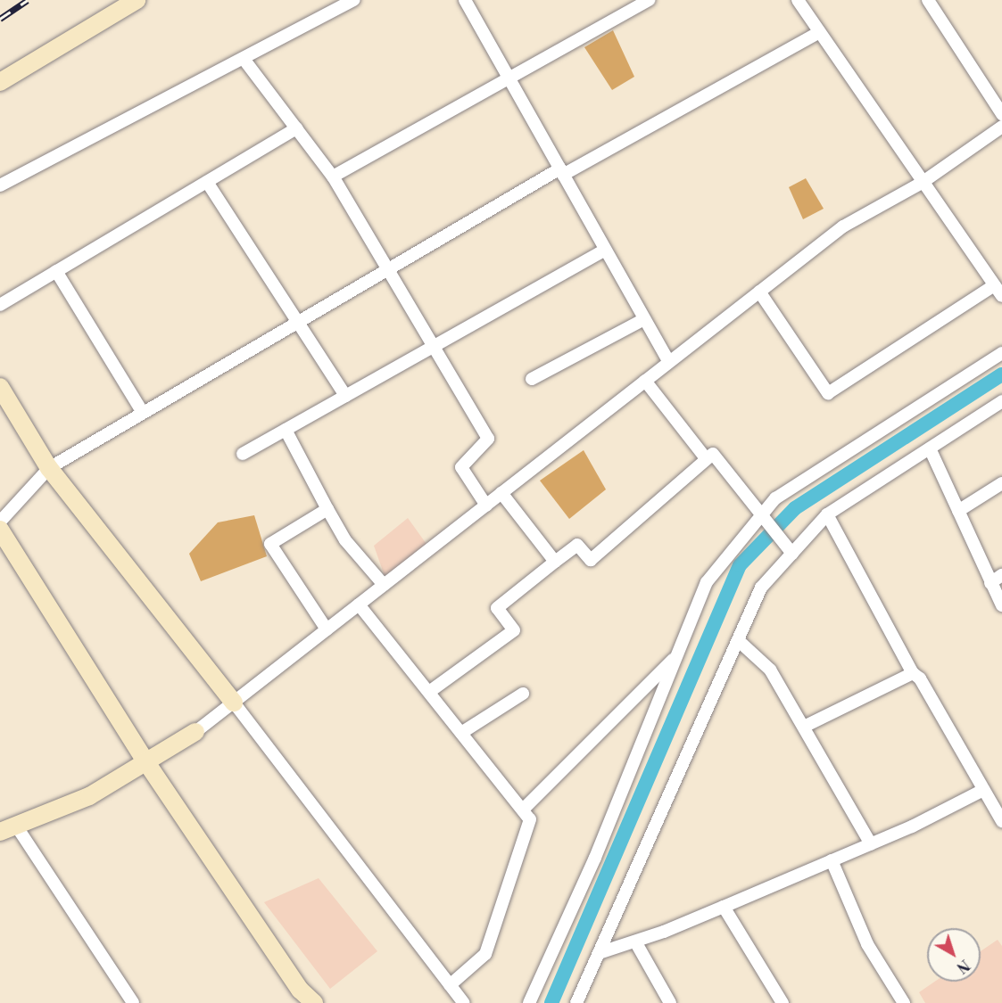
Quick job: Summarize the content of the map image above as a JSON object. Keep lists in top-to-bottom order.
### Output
{
  "north": "bottom right"
}
